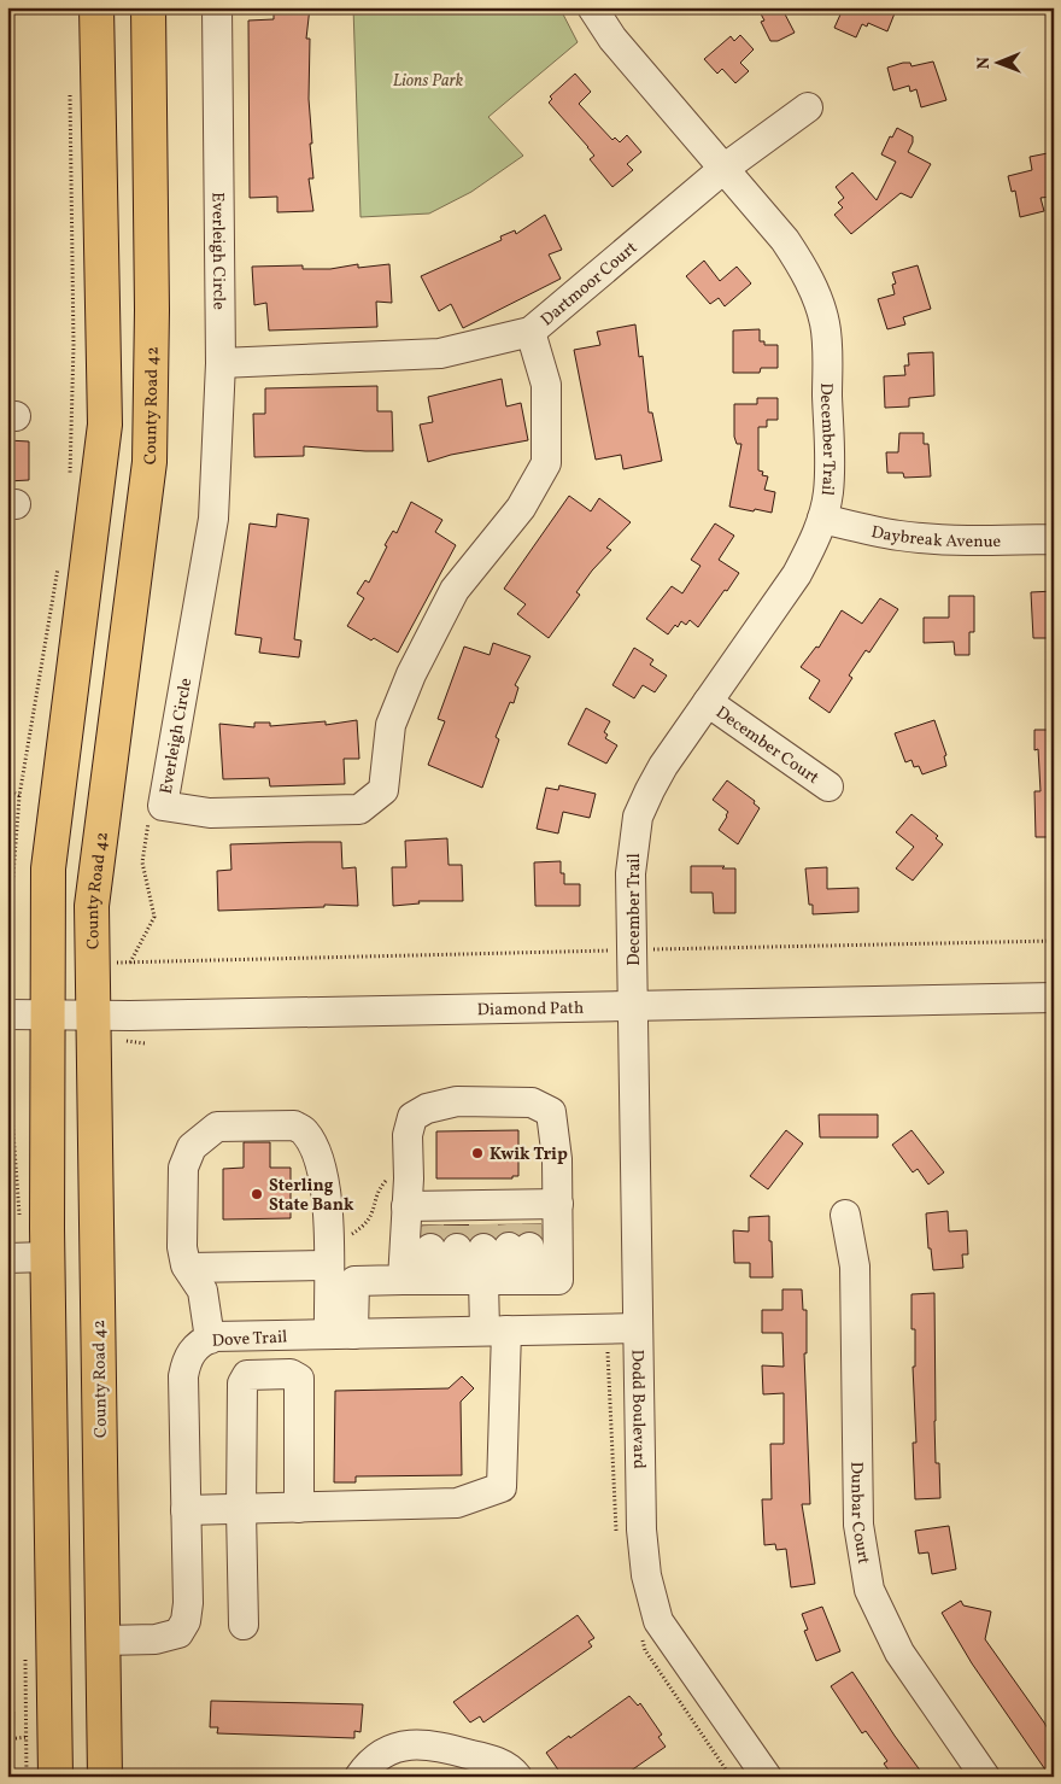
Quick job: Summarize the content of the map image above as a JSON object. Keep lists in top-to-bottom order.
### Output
{
  "streets": {
    "highway": ["County Road 42"],
    "street": [
      "Everleigh Circle",
      "Dartmoor Court",
      "December Trail",
      "Daybreak Avenue",
      "December Court",
      "Diamond Path",
      "Dove Trail",
      "Dodd Boulevard",
      "Dunbar Court"
    ]
  },
  "crossings": [
    ["Everleigh Circle", "Dartmoor Court"],
    ["Dartmoor Court", "December Trail"],
    ["County Road 42", "Diamond Path"],
    ["County Road 42", "Dove Trail"],
    ["December Trail", "Daybreak Avenue"],
    ["December Trail", "December Court"],
    ["December Trail", "Diamond Path"],
    ["December Trail", "Dodd Boulevard"],
    ["Diamond Path", "Dodd Boulevard"],
    ["Dove Trail", "Dodd Boulevard"]
  ],
  "parks": ["Lions Park"],
  "places": ["Kwik Trip", "Sterling State Bank"],
  "north": "left"
}
